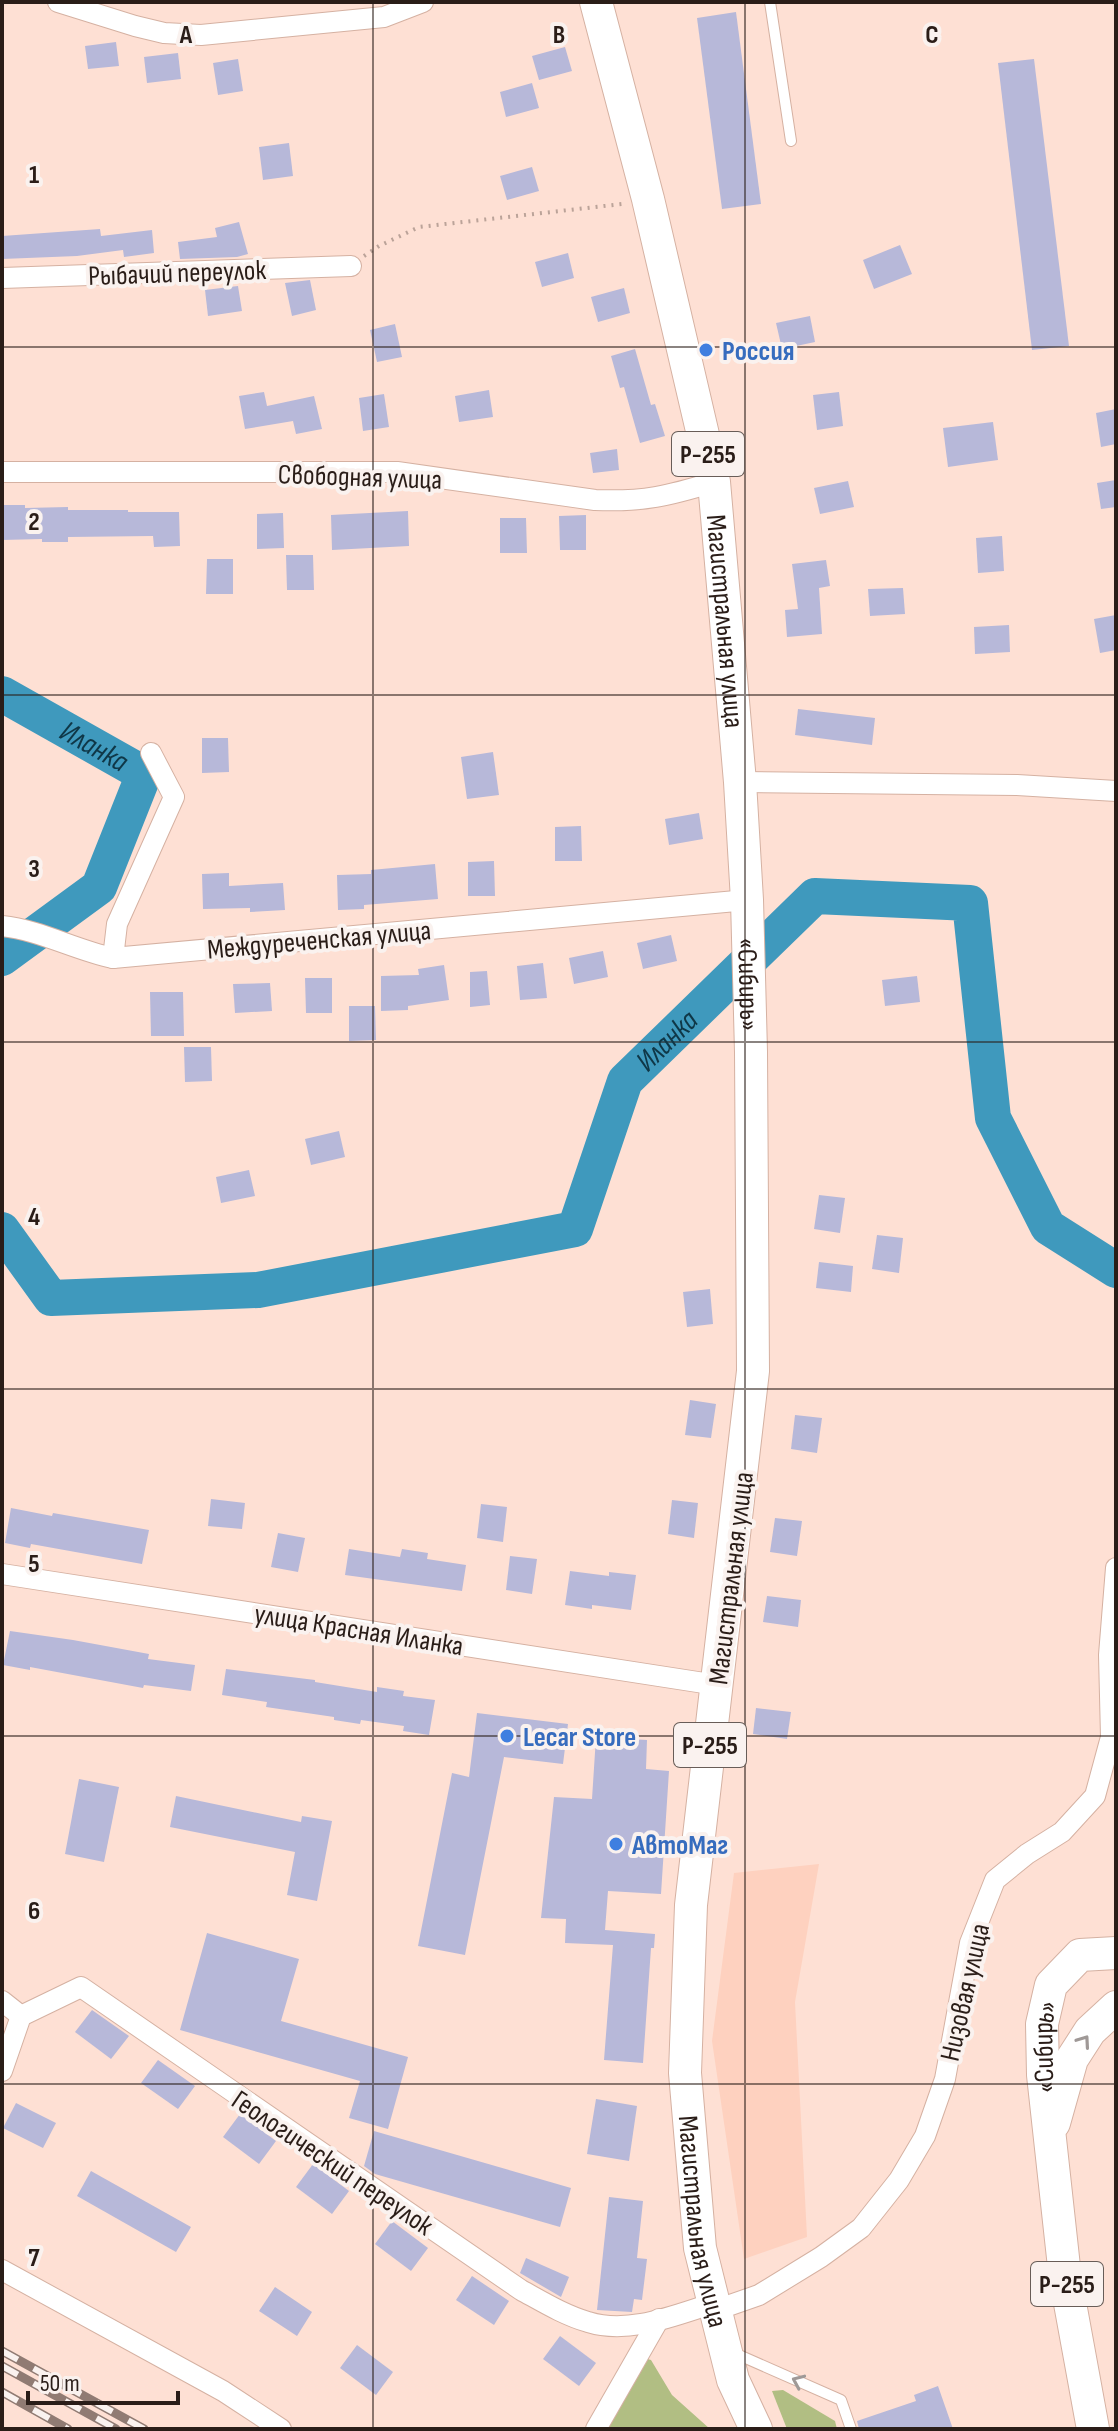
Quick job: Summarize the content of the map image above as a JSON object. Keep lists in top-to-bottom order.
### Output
{
  "streets": {
    "main road": ["Р-255", "Магистральная улица", "«Сибирь»"],
    "street": [
      "Рыбачий переулок",
      "Свободная улица",
      "Междуреченская улица",
      "улица Красная Иланка",
      "Низовая улица",
      "Геологический переулок"
    ]
  },
  "crossings": [
    ["Свободная улица", "Магистральная улица"],
    ["Магистральная улица", "Междуреченская улица"],
    ["Магистральная улица", "«Сибирь»"],
    ["Магистральная улица", "улица Красная Иланка"],
    ["Магистральная улица", "Низовая улица"],
    ["Магистральная улица", "Геологический переулок"],
    ["Междуреченская улица", "«Сибирь»"],
    ["Низовая улица", "Геологический переулок"]
  ],
  "water": ["Иланка"],
  "places": ["Россия", "Lecar Store", "АвтоМаг"],
  "scale_bar": "50 m",
  "grid": {
    "columns": ["A", "B", "C"],
    "rows": [
      "1",
      "2",
      "3",
      "4",
      "5",
      "6",
      "7"
    ]
  }
}
